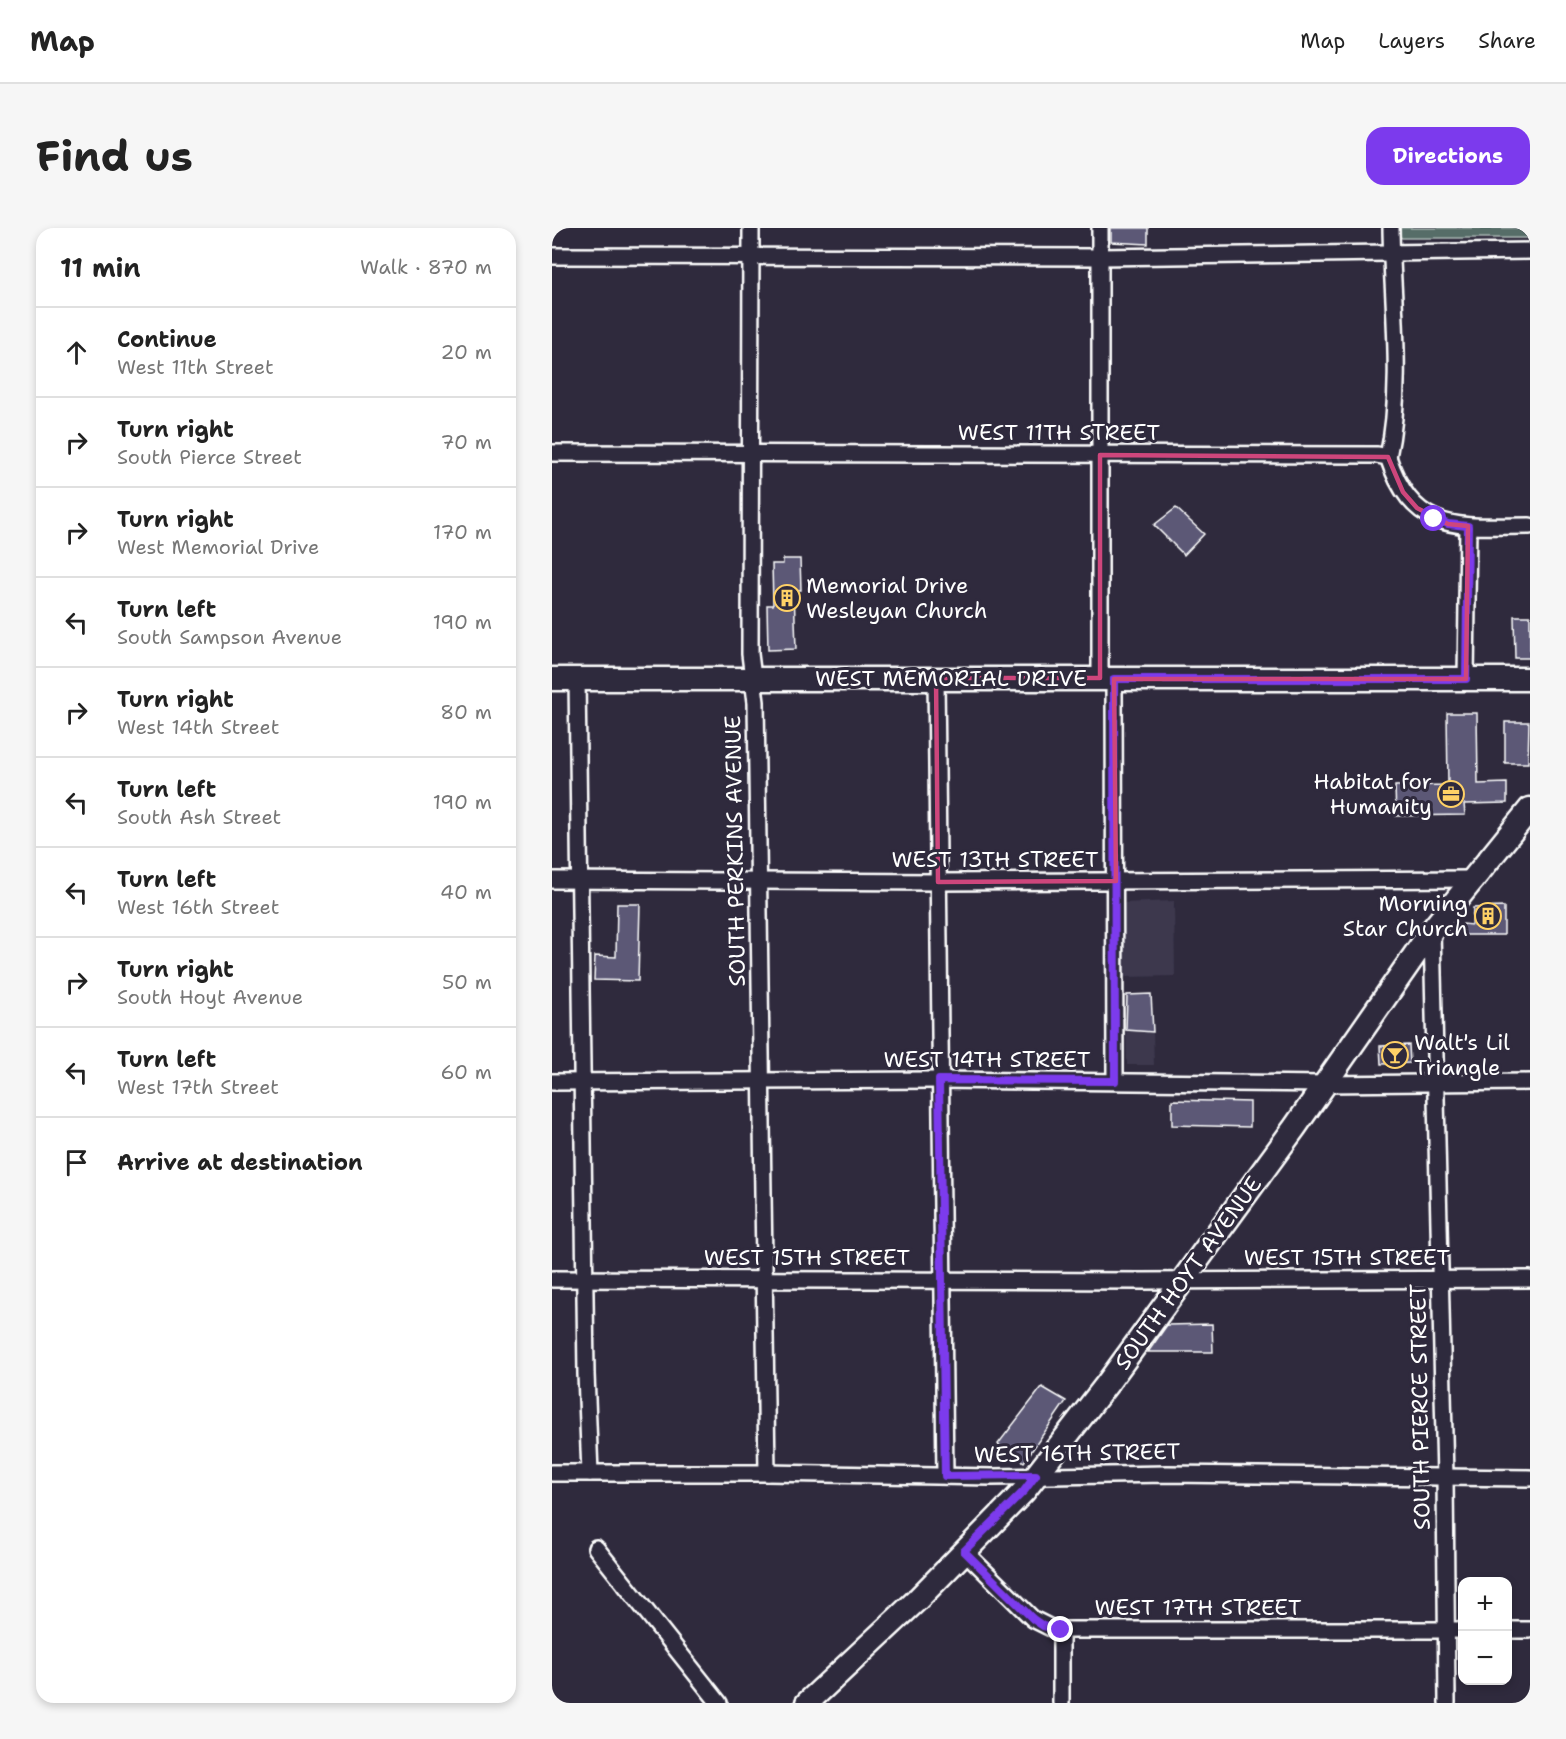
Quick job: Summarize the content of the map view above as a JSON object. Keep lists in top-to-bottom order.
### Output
{
  "streets": {
    "main road": ["WEST MEMORIAL DRIVE", "SOUTH HOYT AVENUE"],
    "street": [
      "WEST 11TH STREET",
      "SOUTH PERKINS AVENUE",
      "WEST 13TH STREET",
      "WEST 14TH STREET",
      "WEST 15TH STREET",
      "SOUTH PIERCE STREET",
      "WEST 16TH STREET",
      "WEST 17TH STREET"
    ]
  },
  "crossings": [
    ["WEST 11TH STREET", "SOUTH PERKINS AVENUE"],
    ["WEST MEMORIAL DRIVE", "SOUTH PERKINS AVENUE"],
    ["SOUTH PERKINS AVENUE", "WEST 13TH STREET"],
    ["SOUTH PERKINS AVENUE", "WEST 14TH STREET"],
    ["SOUTH PERKINS AVENUE", "WEST 15TH STREET"],
    ["SOUTH PERKINS AVENUE", "WEST 16TH STREET"],
    ["WEST 13TH STREET", "SOUTH HOYT AVENUE"],
    ["WEST 14TH STREET", "SOUTH HOYT AVENUE"],
    ["WEST 14TH STREET", "SOUTH PIERCE STREET"],
    ["WEST 15TH STREET", "SOUTH HOYT AVENUE"],
    ["WEST 15TH STREET", "SOUTH PIERCE STREET"],
    ["SOUTH HOYT AVENUE", "SOUTH PIERCE STREET"],
    ["SOUTH HOYT AVENUE", "WEST 16TH STREET"],
    ["SOUTH HOYT AVENUE", "WEST 17TH STREET"],
    ["SOUTH PIERCE STREET", "WEST 16TH STREET"],
    ["SOUTH PIERCE STREET", "WEST 17TH STREET"]
  ],
  "places": {
    "building": ["Memorial Drive Wesleyan Church", "Morning Star Church"],
    "office": ["Habitat for Humanity"],
    "bar": ["Walt's Lil Triangle"]
  },
  "page": {
    "header": "Map",
    "nav": ["Map", "Layers", "Share"],
    "buttons": "Directions",
    "title": "Find us",
    "heading": ["11 min", "Walk · 870 m"],
    "list": [
      ["Continue", "West 11th Street", "20 m"],
      ["Turn right", "South Pierce Street", "70 m"],
      ["Turn right", "West Memorial Drive", "170 m"],
      ["Turn left", "South Sampson Avenue", "190 m"],
      ["Turn right", "West 14th Street", "80 m"],
      ["Turn left", "South Ash Street", "190 m"],
      ["Turn left", "West 16th Street", "40 m"],
      ["Turn right", "South Hoyt Avenue", "50 m"],
      ["Turn left", "West 17th Street", "60 m"],
      "Arrive at destination"
    ],
    "map_buttons": ["+", "−"]
  }
}
